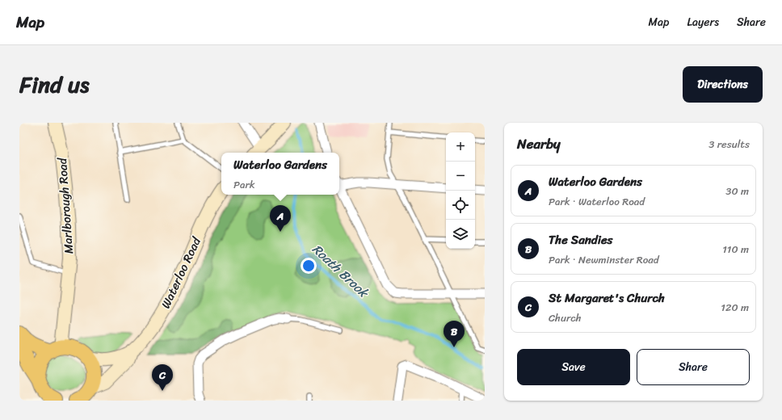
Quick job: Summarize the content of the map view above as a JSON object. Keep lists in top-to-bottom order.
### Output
{
  "streets": {
    "street": ["Marlborough Road", "Waterloo Road"]
  },
  "water": ["Roath Brook"],
  "page": {
    "header": "Map",
    "nav": ["Map", "Layers", "Share"],
    "title": "Find us",
    "buttons": [
      "Directions",
      ["Save", "Share"]
    ],
    "heading": ["Nearby", "3 results"],
    "map_buttons": ["+", "−"],
    "popup": ["Waterloo Gardens", "Park"],
    "list": [
      {
        "mark": "A",
        "name": "Waterloo Gardens",
        "note": "Park · Waterloo Road",
        "value": "30 m"
      },
      {
        "mark": "B",
        "name": "The Sandies",
        "note": "Park · Newminster Road",
        "value": "110 m"
      },
      {
        "mark": "C",
        "name": "St Margaret's Church",
        "note": "Church",
        "value": "120 m"
      }
    ],
    "pins": ["A", "B", "C"]
  }
}
